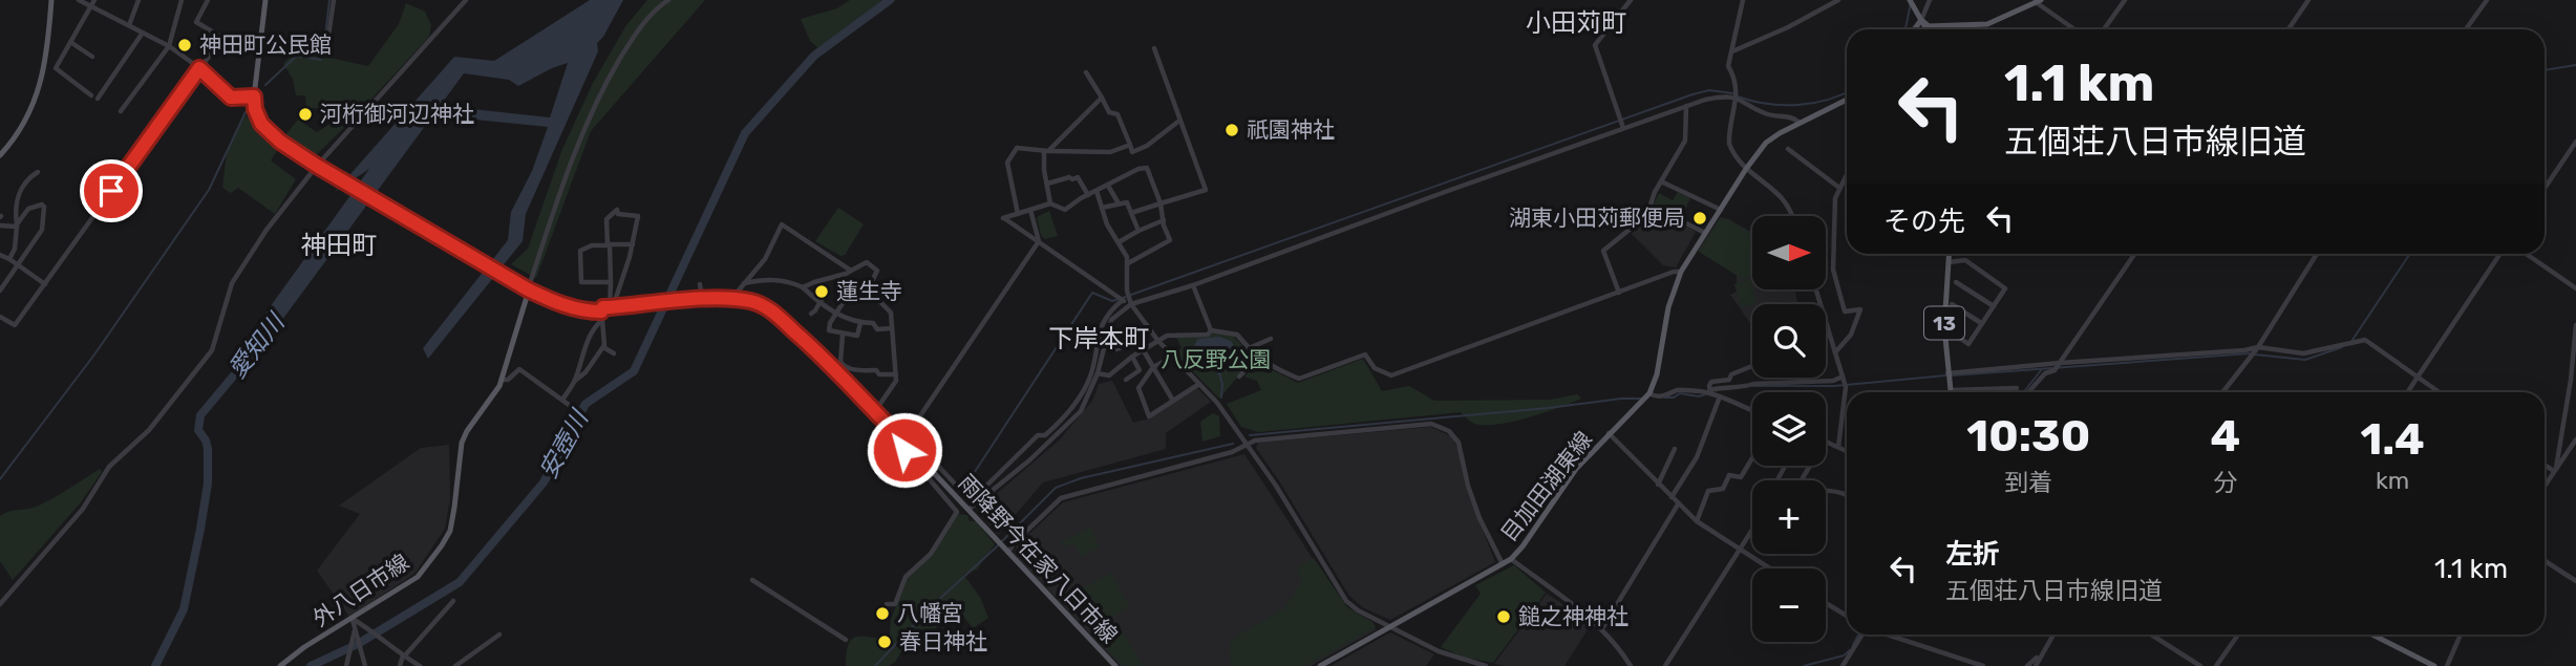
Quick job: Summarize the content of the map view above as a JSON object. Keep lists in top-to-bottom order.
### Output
{
  "streets": {
    "main road": [
      "13",
      "目加田湖東線",
      "雨降野今在家八日市線",
      "外八日市線"
    ]
  },
  "districts": ["小田苅町", "神田町", "下岸本町"],
  "water": ["愛知川", "安壺川"],
  "parks": ["八反野公園"],
  "places": [
    "神田町公民館",
    "河桁御河辺神社",
    "祇園神社",
    "湖東小田苅郵便局",
    "蓮生寺",
    "八幡宮",
    "鎚之神神社",
    "春日神社"
  ],
  "north": "right",
  "page": {
    "turn": ["1.1 km", "五個荘八日市線旧道"],
    "then": "その先",
    "map_buttons": ["+", "−"],
    "eta": [
      "10:30",
      "到着",
      "4",
      "分",
      "1.4",
      "km"
    ],
    "list": [
      {
        "name": "左折",
        "note": "五個荘八日市線旧道",
        "value": "1.1 km"
      }
    ]
  }
}
